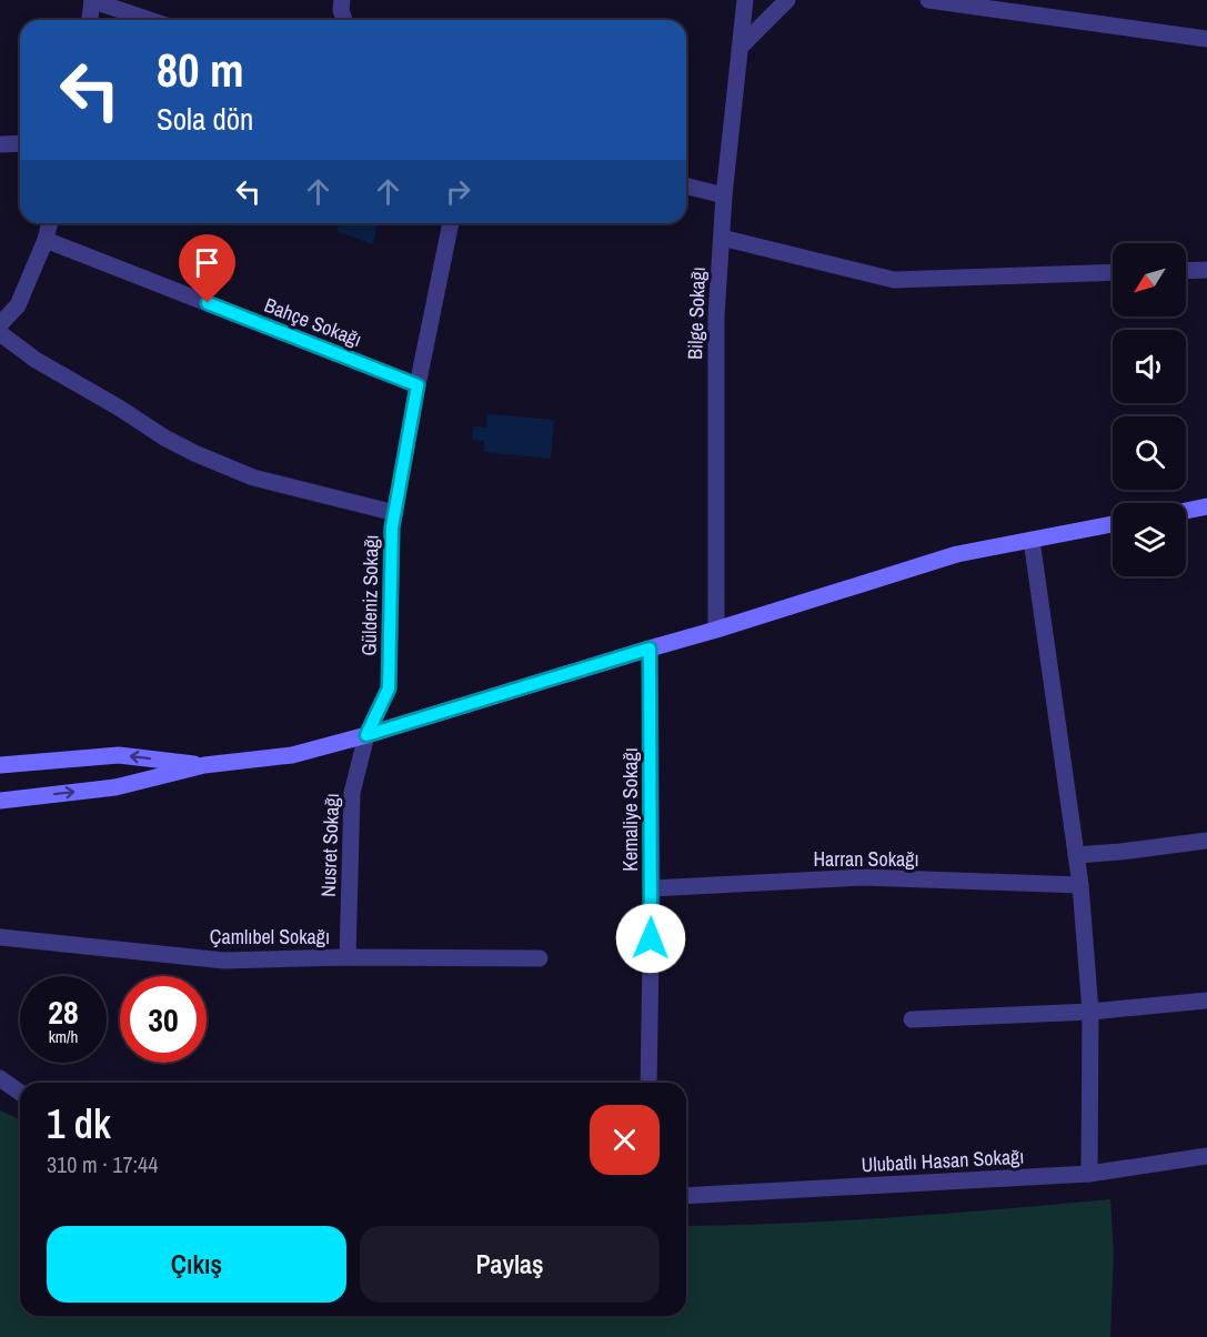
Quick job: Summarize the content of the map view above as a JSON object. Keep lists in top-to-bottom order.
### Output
{
  "streets": {
    "street": [
      "Bilge Sokağı",
      "Bahçe Sokağı",
      "Güldeniz Sokağı",
      "Kemaliye Sokağı",
      "Nusret Sokağı",
      "Harran Sokağı",
      "Çamlıbel Sokağı",
      "Ulubatlı Hasan Sokağı"
    ]
  },
  "crossings": [
    ["Bahçe Sokağı", "Güldeniz Sokağı"],
    ["Güldeniz Sokağı", "Nusret Sokağı"],
    ["Kemaliye Sokağı", "Harran Sokağı"],
    ["Nusret Sokağı", "Çamlıbel Sokağı"]
  ],
  "north": "bottom left",
  "page": {
    "turn": ["80 m", "Sola dön"],
    "speed": "28 km/h",
    "limit": "30",
    "heading": ["1 dk", "310 m · 17:44"],
    "buttons": ["Çıkış", "Paylaş"]
  }
}
